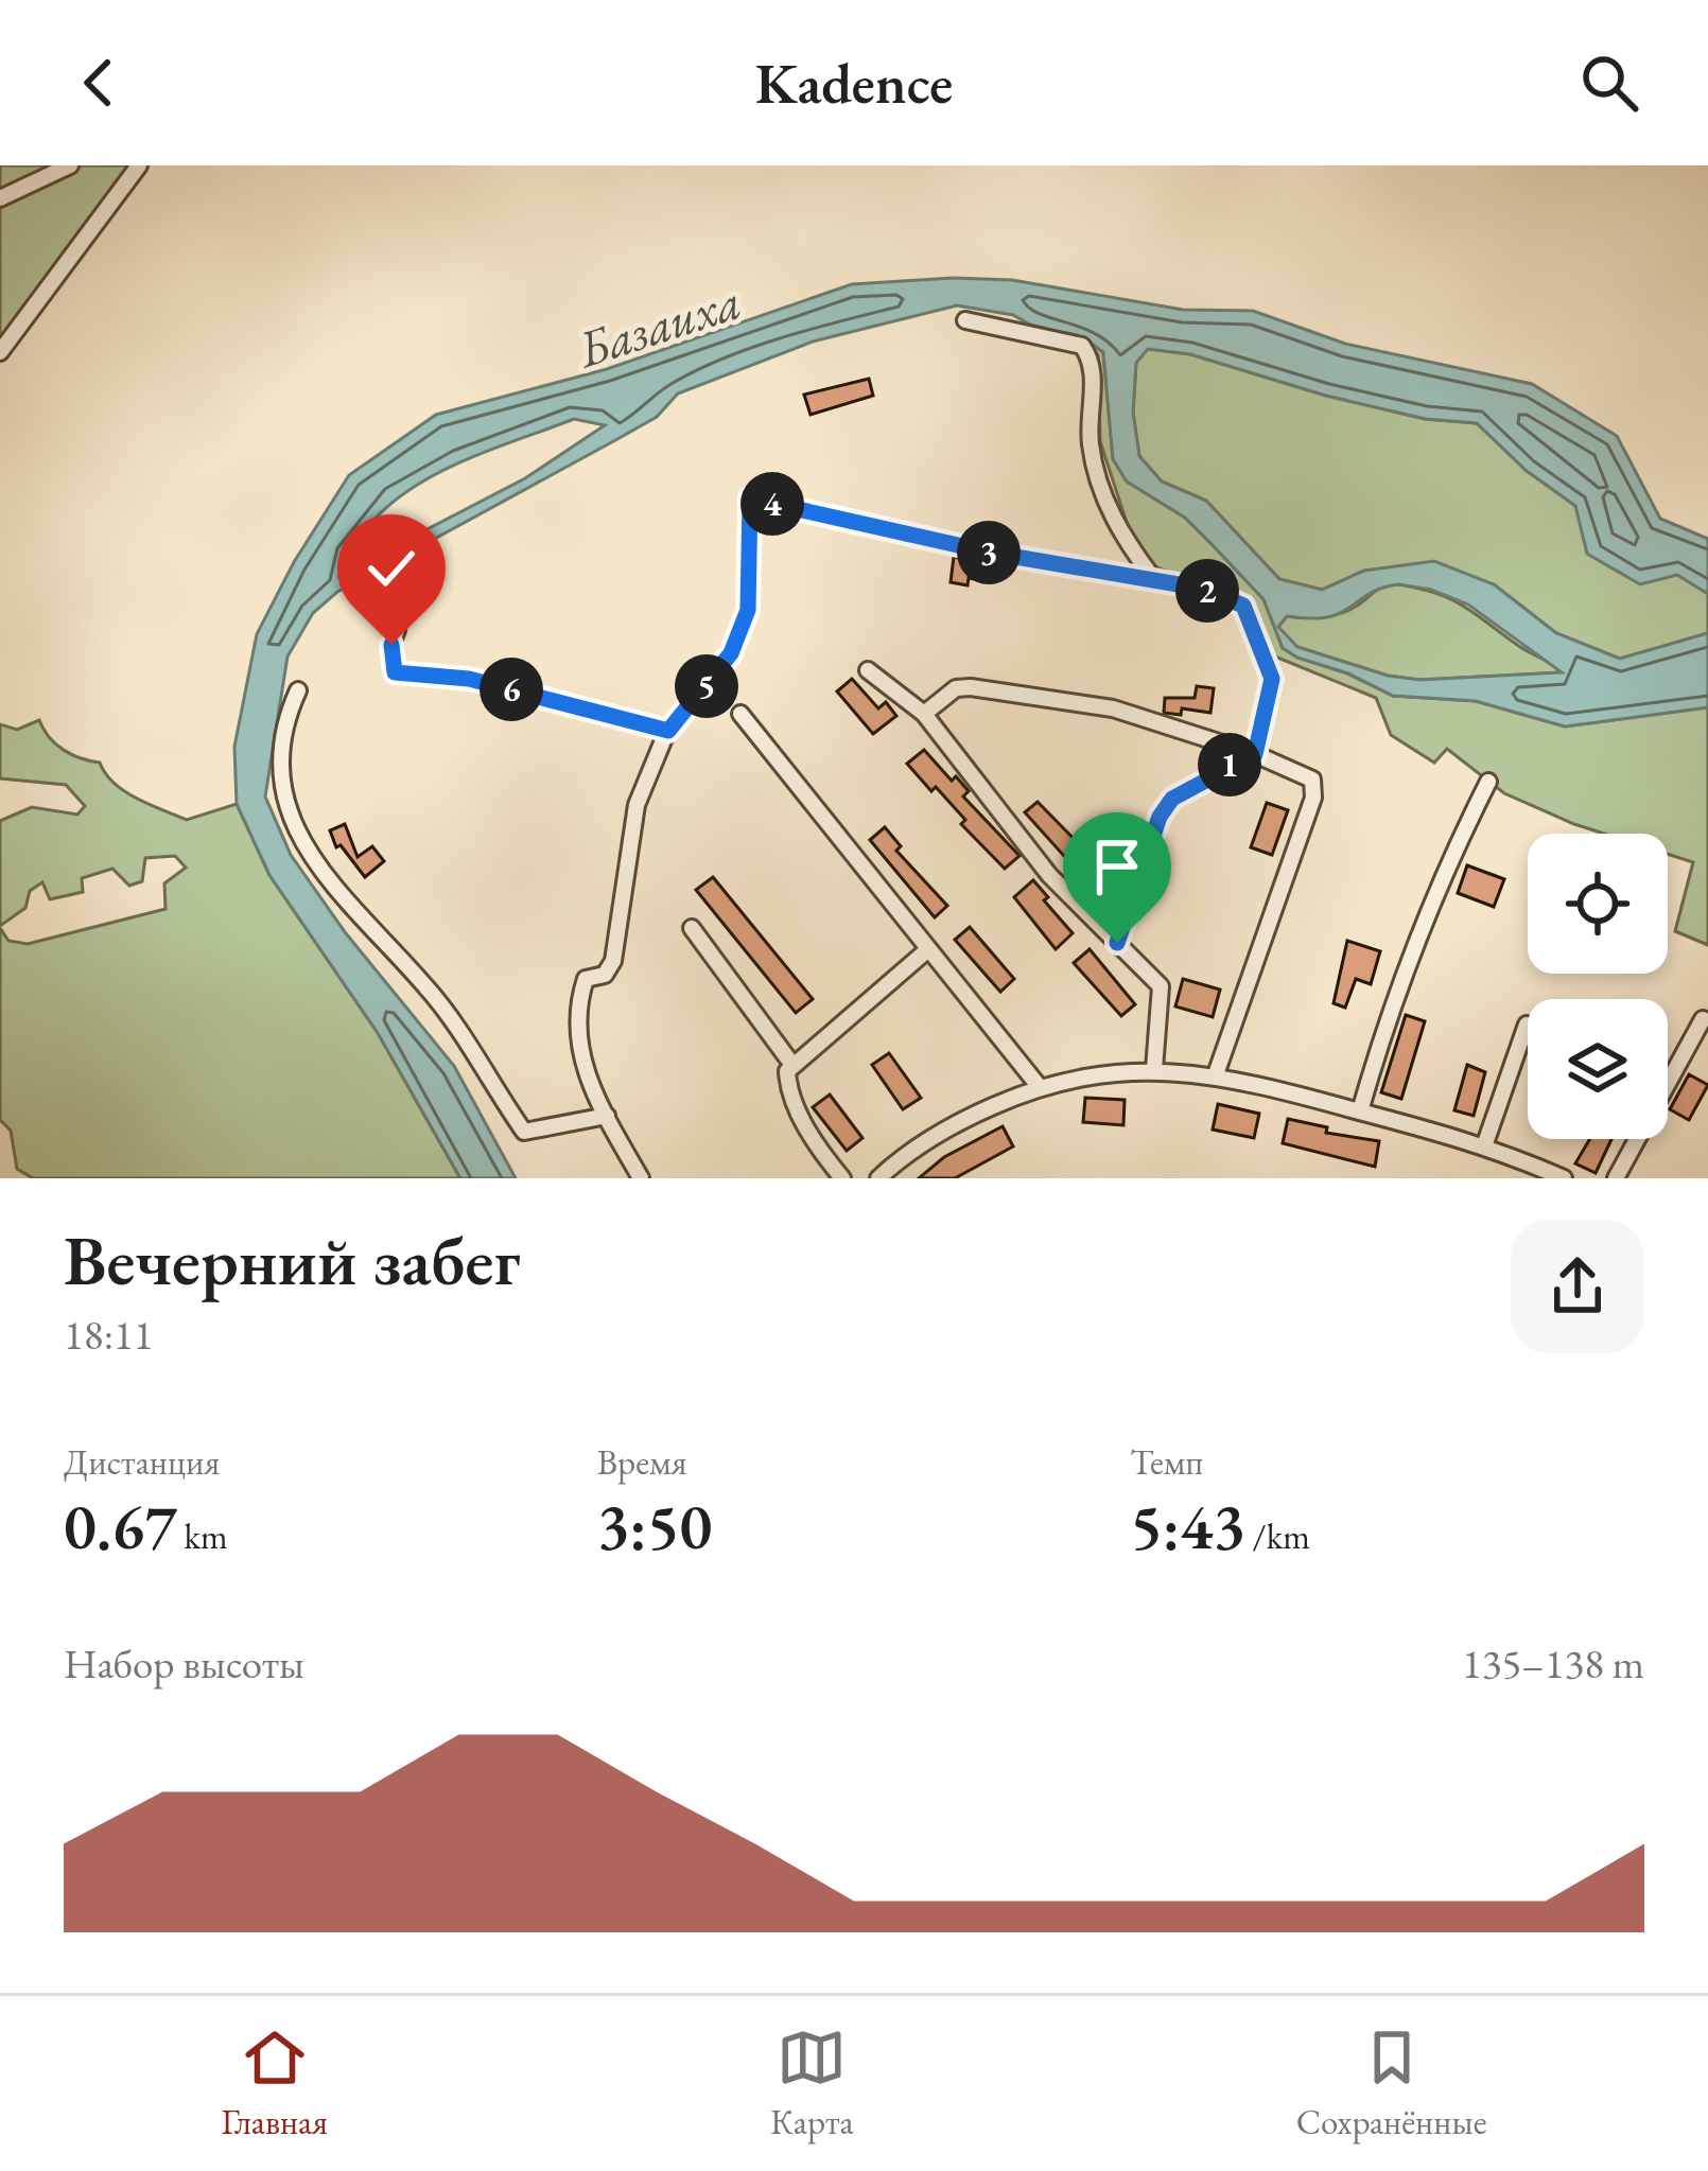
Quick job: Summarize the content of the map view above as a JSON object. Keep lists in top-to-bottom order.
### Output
{
  "water": ["Базаиха"],
  "page": {
    "header": "Kadence",
    "pins": [
      "4",
      "3",
      "2",
      "5",
      "6",
      "1"
    ],
    "heading": ["Вечерний забег", "18:11"],
    "stats": [
      ["Дистанция", "0.67 km"],
      ["Время", "3:50"],
      ["Темп", "5:43 /km"]
    ],
    "chart": ["Набор высоты", "135–138 m"],
    "tabs": ["Главная", "Карта", "Сохранённые"]
  }
}
